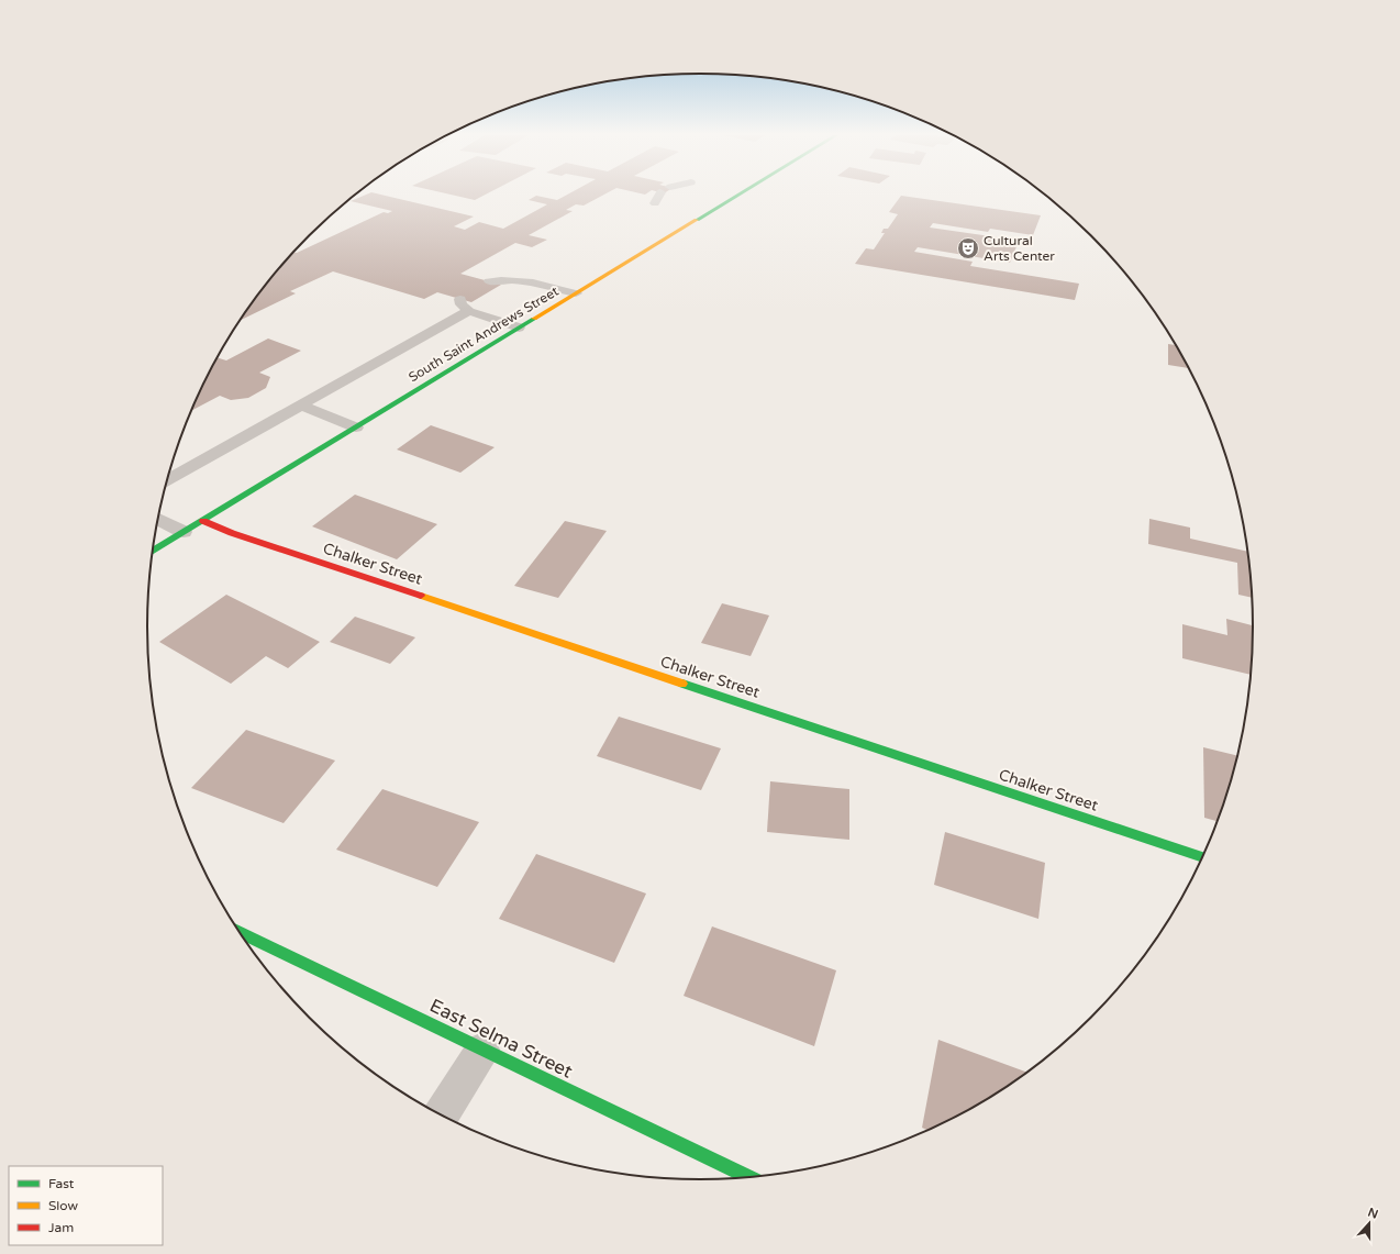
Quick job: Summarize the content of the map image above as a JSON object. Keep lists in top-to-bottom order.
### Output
{
  "streets": {
    "street": ["South Saint Andrews Street", "Chalker Street", "East Selma Street"]
  },
  "crossings": [
    ["South Saint Andrews Street", "Chalker Street"]
  ],
  "places": {
    "theatre": ["Cultural Arts Center"]
  },
  "legend": ["Fast", "Slow", "Jam"],
  "north": "top"
}
